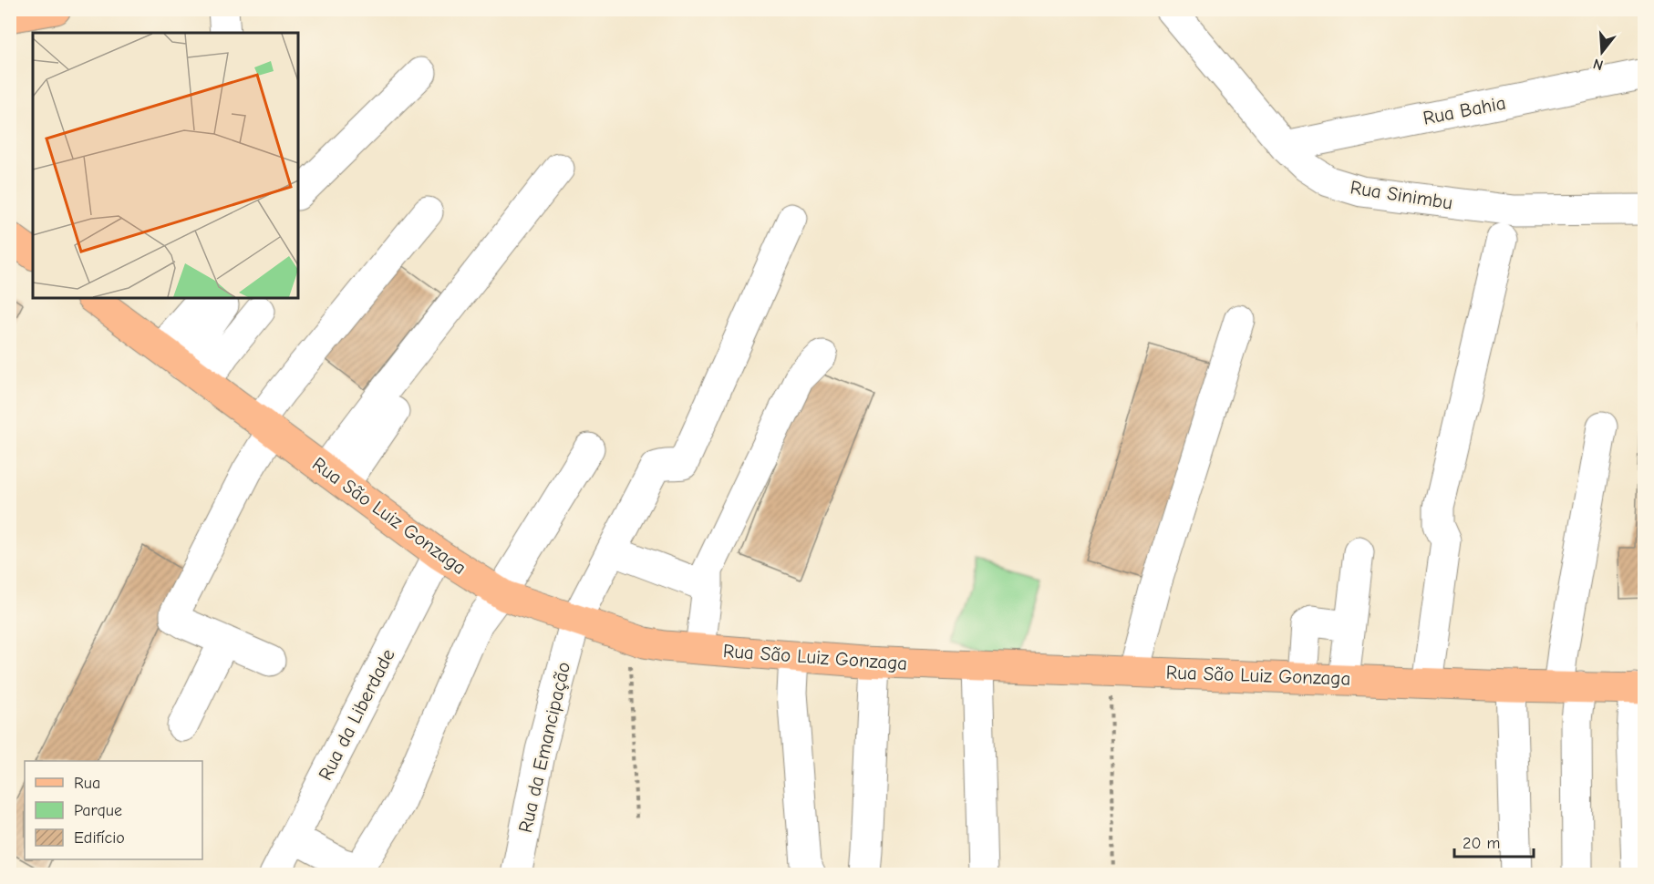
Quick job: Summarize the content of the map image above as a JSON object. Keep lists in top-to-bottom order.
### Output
{
  "streets": {
    "main road": ["Rua São Luiz Gonzaga"],
    "street": [
      "Rua Bahia",
      "Rua Sinimbu",
      "Rua da Liberdade",
      "Rua da Emancipação"
    ]
  },
  "crossings": [
    ["Rua Bahia", "Rua Sinimbu"],
    ["Rua São Luiz Gonzaga", "Rua da Liberdade"],
    ["Rua São Luiz Gonzaga", "Rua da Emancipação"]
  ],
  "legend": ["Rua", "Parque", "Edifício"],
  "scale_bar": "20 m",
  "north": "bottom"
}
